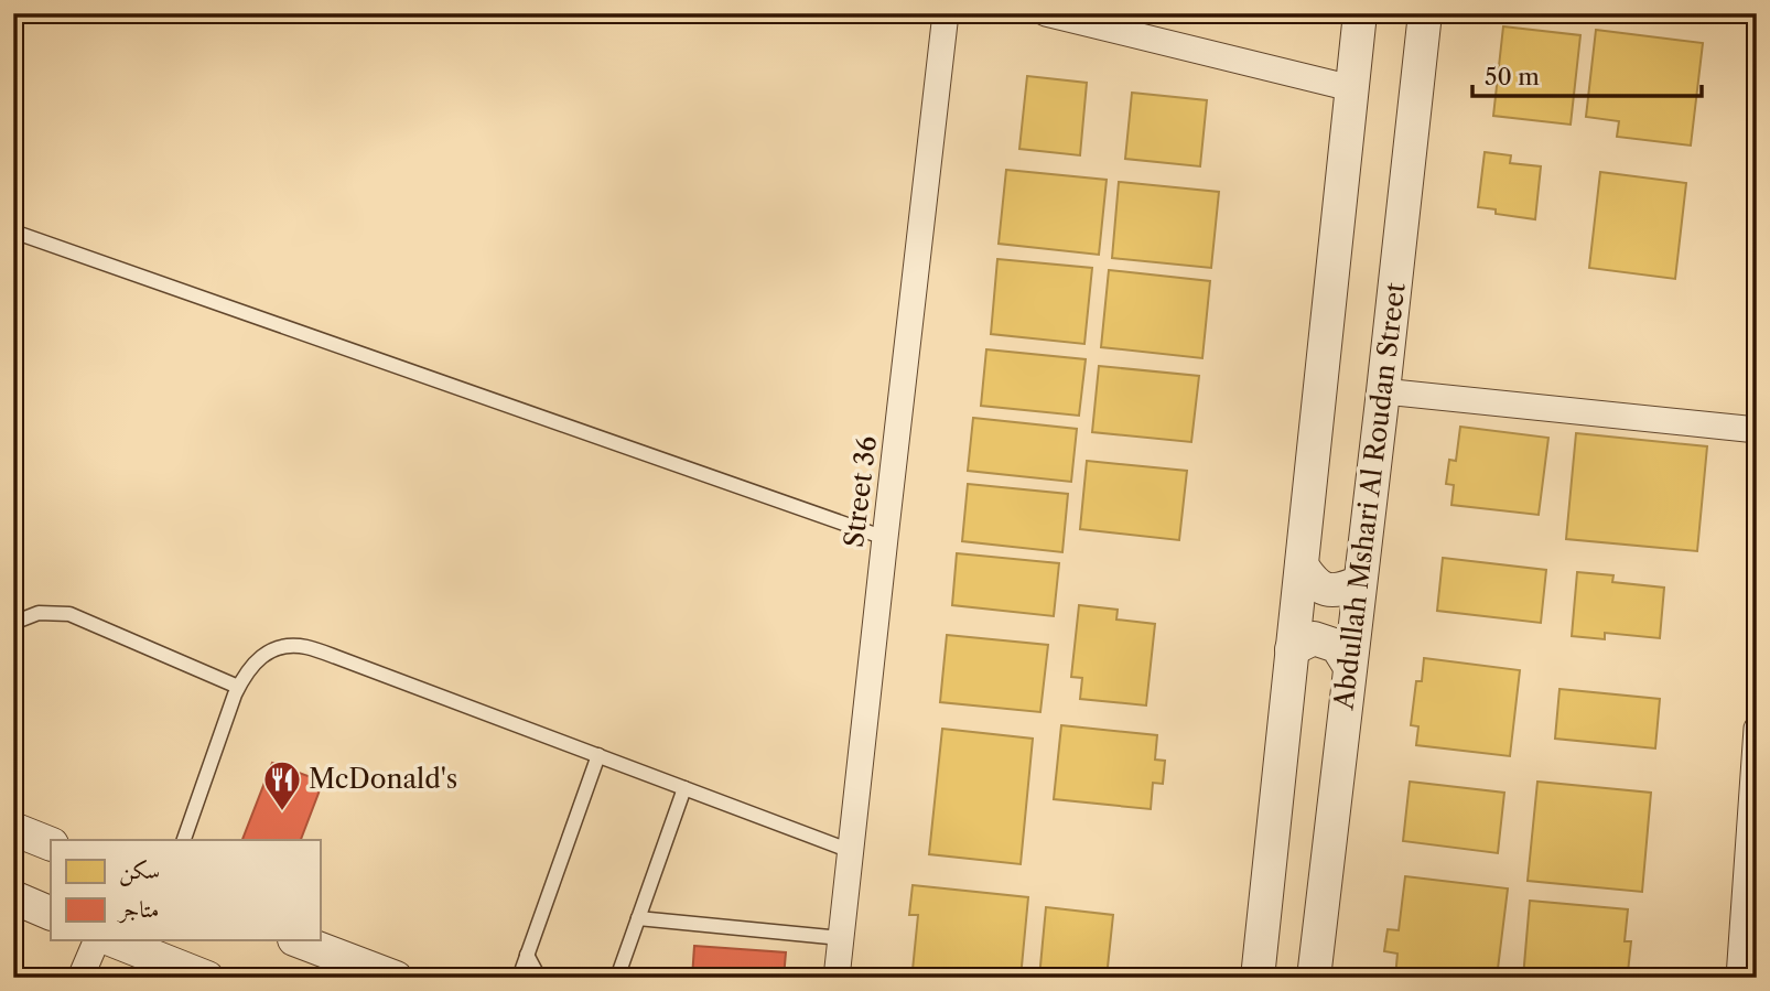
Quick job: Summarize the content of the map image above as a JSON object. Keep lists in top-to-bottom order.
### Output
{
  "streets": {
    "street": ["Street 36", "Abdullah Mshari Al Roudan Street"]
  },
  "places": {
    "restaurant": ["McDonald's"]
  },
  "legend": ["سكن", "متاجر"],
  "scale_bar": "50 m"
}
